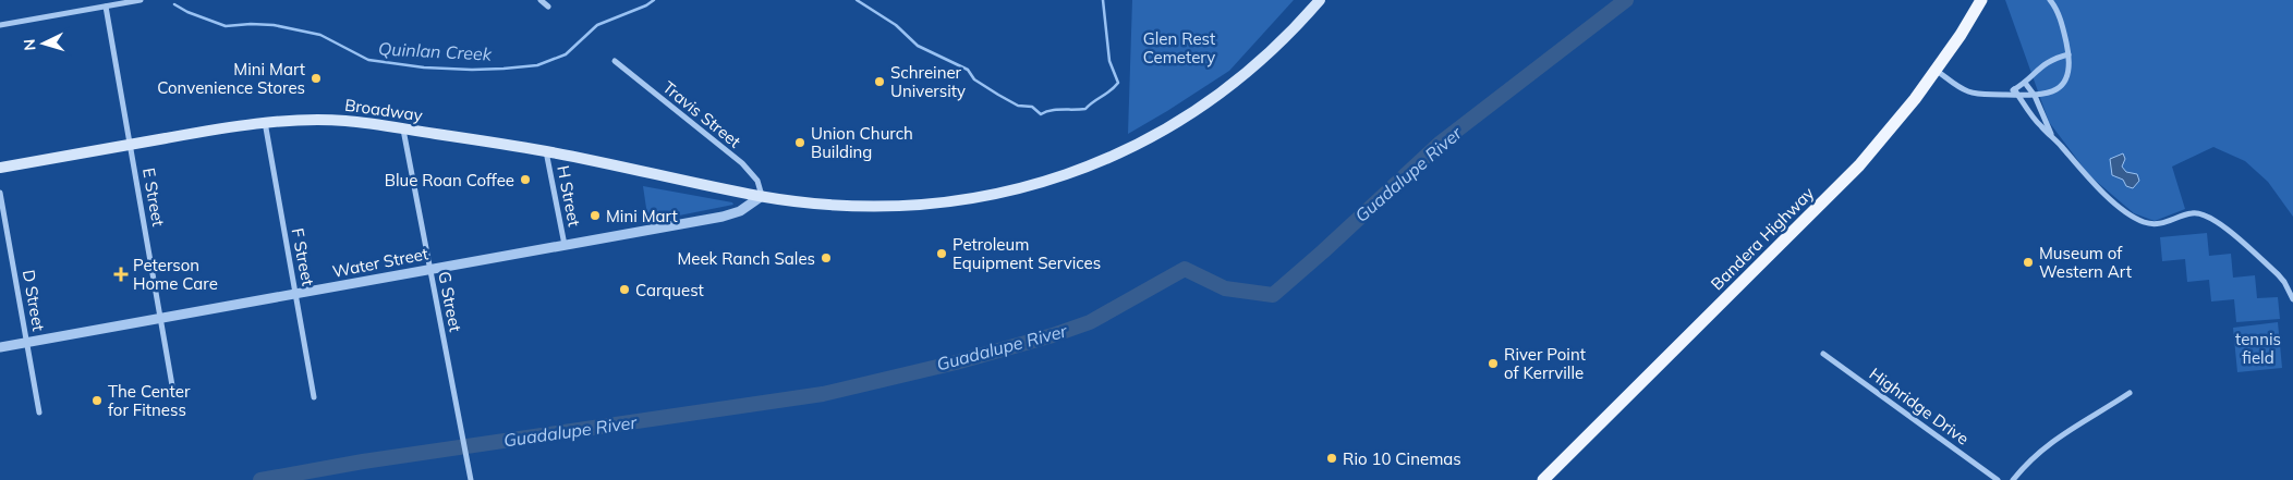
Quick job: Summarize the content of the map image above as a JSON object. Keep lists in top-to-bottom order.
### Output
{
  "streets": {
    "main road": ["Broadway", "Bandera Highway"],
    "street": [
      "Travis Street",
      "H Street",
      "E Street",
      "F Street",
      "Water Street",
      "D Street",
      "G Street",
      "Highridge Drive"
    ]
  },
  "crossings": [
    ["Broadway", "Travis Street"],
    ["Broadway", "H Street"],
    ["Broadway", "E Street"],
    ["Broadway", "F Street"],
    ["Broadway", "Water Street"],
    ["Broadway", "G Street"],
    ["Travis Street", "Water Street"],
    ["H Street", "Water Street"],
    ["E Street", "Water Street"],
    ["F Street", "Water Street"],
    ["Water Street", "D Street"],
    ["Water Street", "G Street"]
  ],
  "water": ["Quinlan Creek", "Guadalupe River"],
  "parks": ["Glen Rest Cemetery", "tennis field"],
  "places": {
    "other": [
      "Mini Mart Convenience Stores",
      "Schreiner University",
      "Union Church Building",
      "Blue Roan Coffee",
      "Mini Mart",
      "Petroleum Equipment Services",
      "Meek Ranch Sales",
      "Museum of Western Art",
      "Carquest",
      "River Point of Kerrville",
      "The Center for Fitness",
      "Rio 10 Cinemas"
    ],
    "health": ["Peterson Home Care"]
  },
  "north": "left"
}
